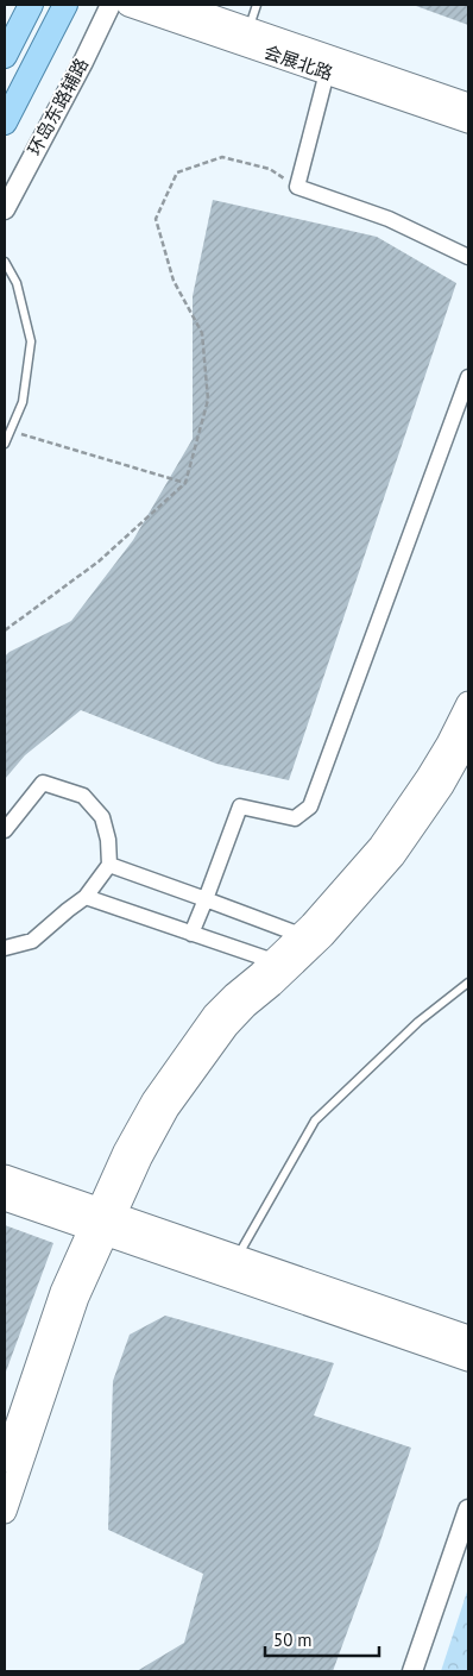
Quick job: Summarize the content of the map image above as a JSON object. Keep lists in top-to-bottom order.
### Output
{
  "streets": {
    "main road": ["会展北路"],
    "street": ["环岛东路辅路"]
  },
  "scale_bar": "50 m"
}
